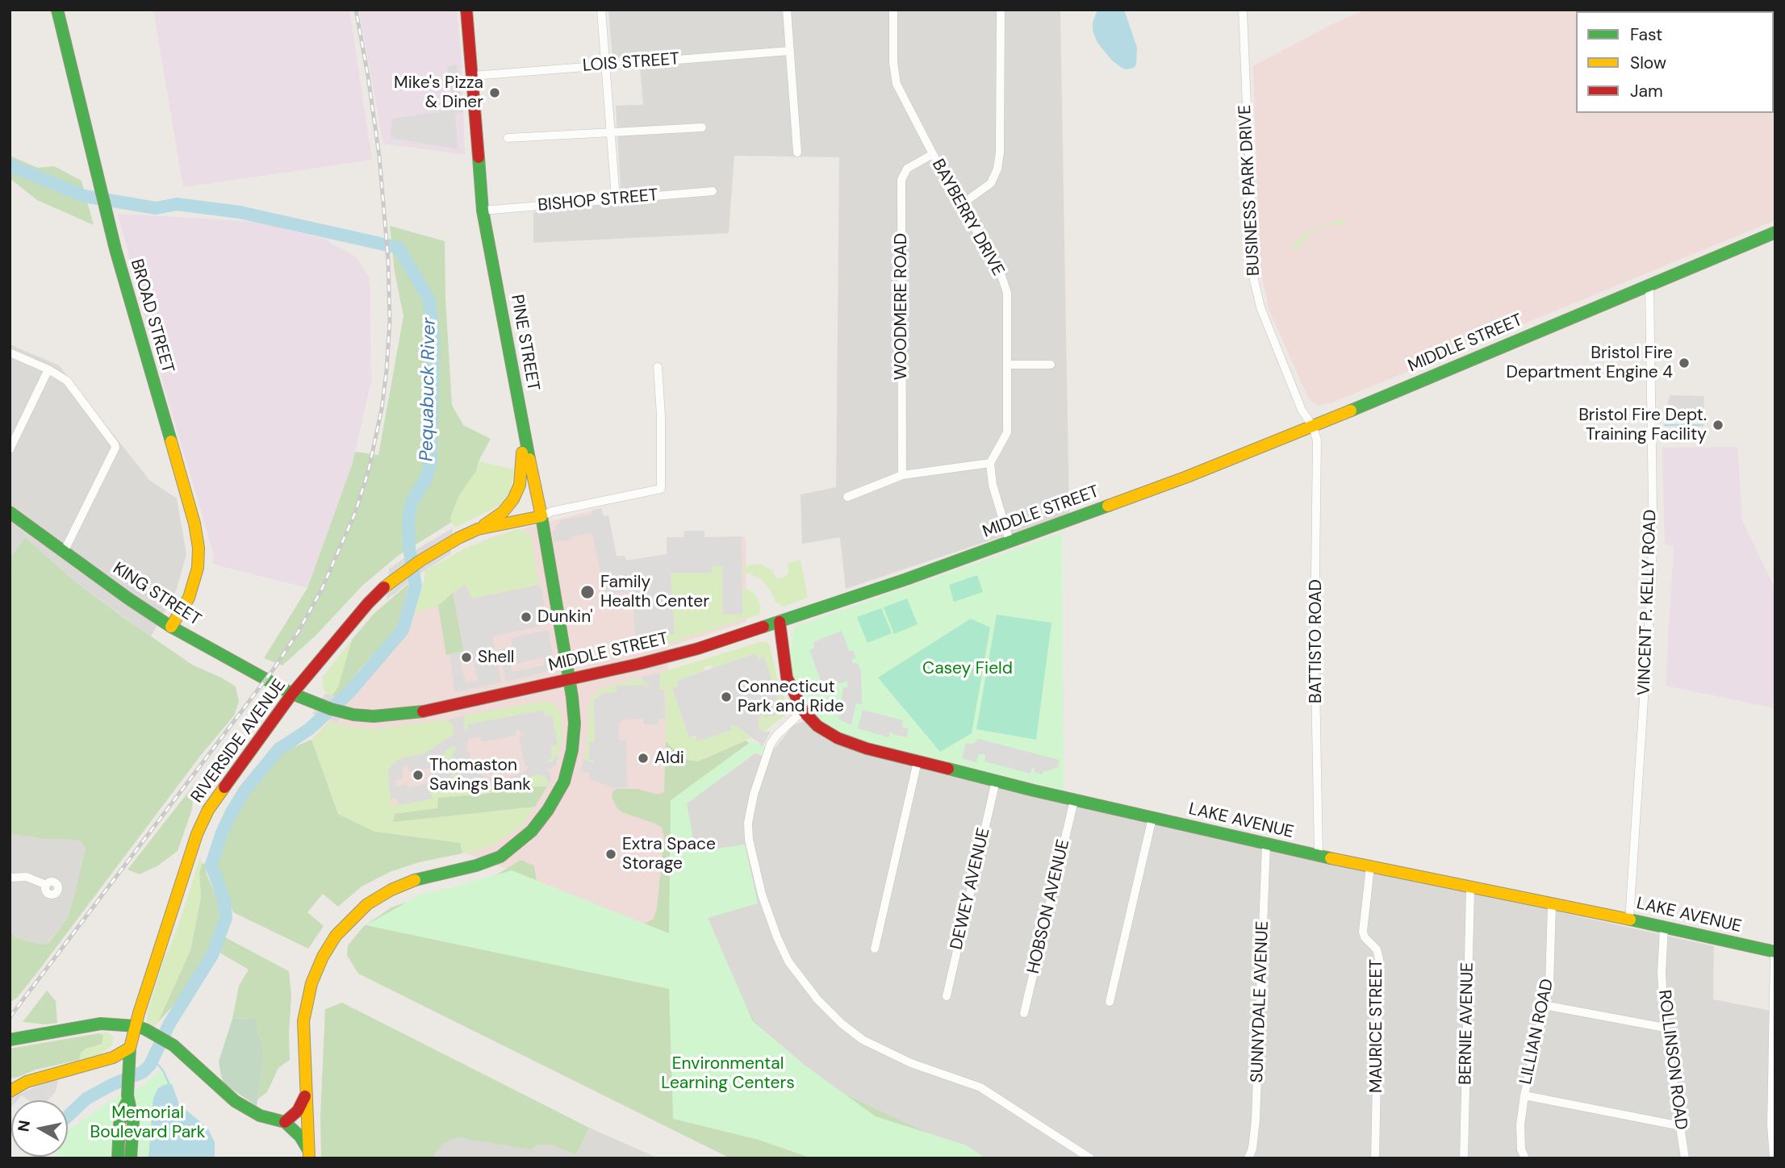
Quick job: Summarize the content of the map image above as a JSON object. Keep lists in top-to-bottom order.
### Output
{
  "streets": {
    "main road": [
      "BROAD STREET",
      "PINE STREET",
      "MIDDLE STREET",
      "KING STREET",
      "RIVERSIDE AVENUE",
      "LAKE AVENUE"
    ],
    "street": [
      "LOIS STREET",
      "BUSINESS PARK DRIVE",
      "BISHOP STREET",
      "BAYBERRY DRIVE",
      "WOODMERE ROAD",
      "VINCENT P. KELLY ROAD",
      "BATTISTO ROAD",
      "DEWEY AVENUE",
      "HOBSON AVENUE",
      "SUNNYDALE AVENUE",
      "BERNIE AVENUE",
      "MAURICE STREET",
      "LILLIAN ROAD",
      "ROLLINSON ROAD"
    ]
  },
  "crossings": [
    ["LOIS STREET", "PINE STREET"],
    ["BUSINESS PARK DRIVE", "MIDDLE STREET"],
    ["BUSINESS PARK DRIVE", "BATTISTO ROAD"],
    ["BISHOP STREET", "PINE STREET"],
    ["BAYBERRY DRIVE", "WOODMERE ROAD"],
    ["BROAD STREET", "KING STREET"],
    ["PINE STREET", "MIDDLE STREET"],
    ["PINE STREET", "RIVERSIDE AVENUE"],
    ["MIDDLE STREET", "KING STREET"],
    ["MIDDLE STREET", "VINCENT P. KELLY ROAD"],
    ["MIDDLE STREET", "BATTISTO ROAD"],
    ["MIDDLE STREET", "RIVERSIDE AVENUE"],
    ["MIDDLE STREET", "LAKE AVENUE"],
    ["KING STREET", "RIVERSIDE AVENUE"],
    ["VINCENT P. KELLY ROAD", "LAKE AVENUE"],
    ["BATTISTO ROAD", "LAKE AVENUE"],
    ["LAKE AVENUE", "DEWEY AVENUE"],
    ["LAKE AVENUE", "HOBSON AVENUE"],
    ["LAKE AVENUE", "SUNNYDALE AVENUE"],
    ["LAKE AVENUE", "BERNIE AVENUE"],
    ["LAKE AVENUE", "MAURICE STREET"],
    ["LAKE AVENUE", "LILLIAN ROAD"],
    ["LAKE AVENUE", "ROLLINSON ROAD"]
  ],
  "water": ["Pequabuck River"],
  "parks": ["Casey Field", "Environmental Learning Centers", "Memorial Boulevard Park"],
  "places": [
    "Mike's Pizza & Diner",
    "Bristol Fire Department Engine 4",
    "Bristol Fire Dept. Training Facility",
    "Family Health Center",
    "Dunkin'",
    "Shell",
    "Connecticut Park and Ride",
    "Aldi",
    "Thomaston Savings Bank",
    "Extra Space Storage"
  ],
  "legend": ["Fast", "Slow", "Jam"],
  "north": "left"
}
